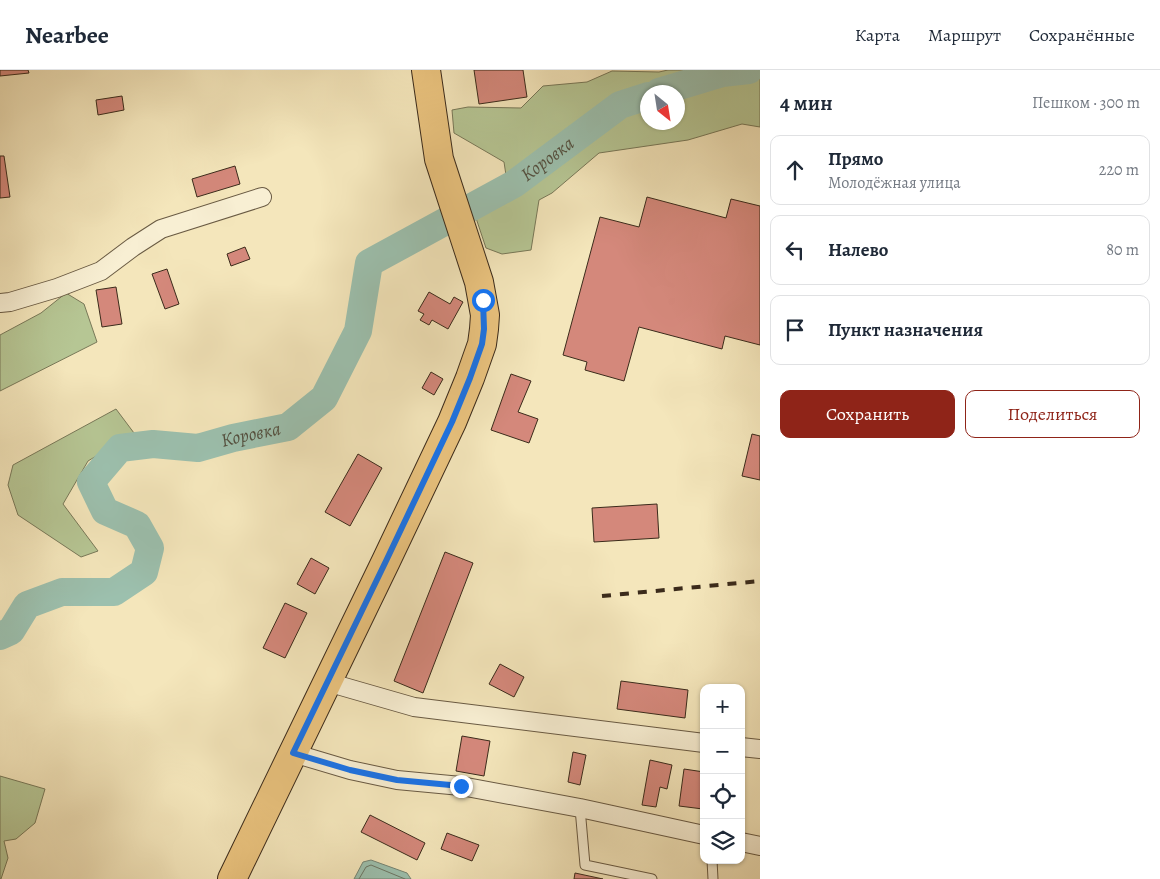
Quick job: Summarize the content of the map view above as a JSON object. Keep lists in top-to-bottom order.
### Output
{
  "water": ["Коровка"],
  "north": "bottom right",
  "page": {
    "header": "Nearbee",
    "nav": ["Карта", "Маршрут", "Сохранённые"],
    "heading": ["4 мин", "Пешком · 300 m"],
    "list": [
      ["Прямо", "Молодёжная улица", "220 m"],
      ["Налево", "80 m"],
      "Пункт назначения"
    ],
    "buttons": ["Сохранить", "Поделиться"],
    "map_buttons": ["+", "−"]
  }
}
